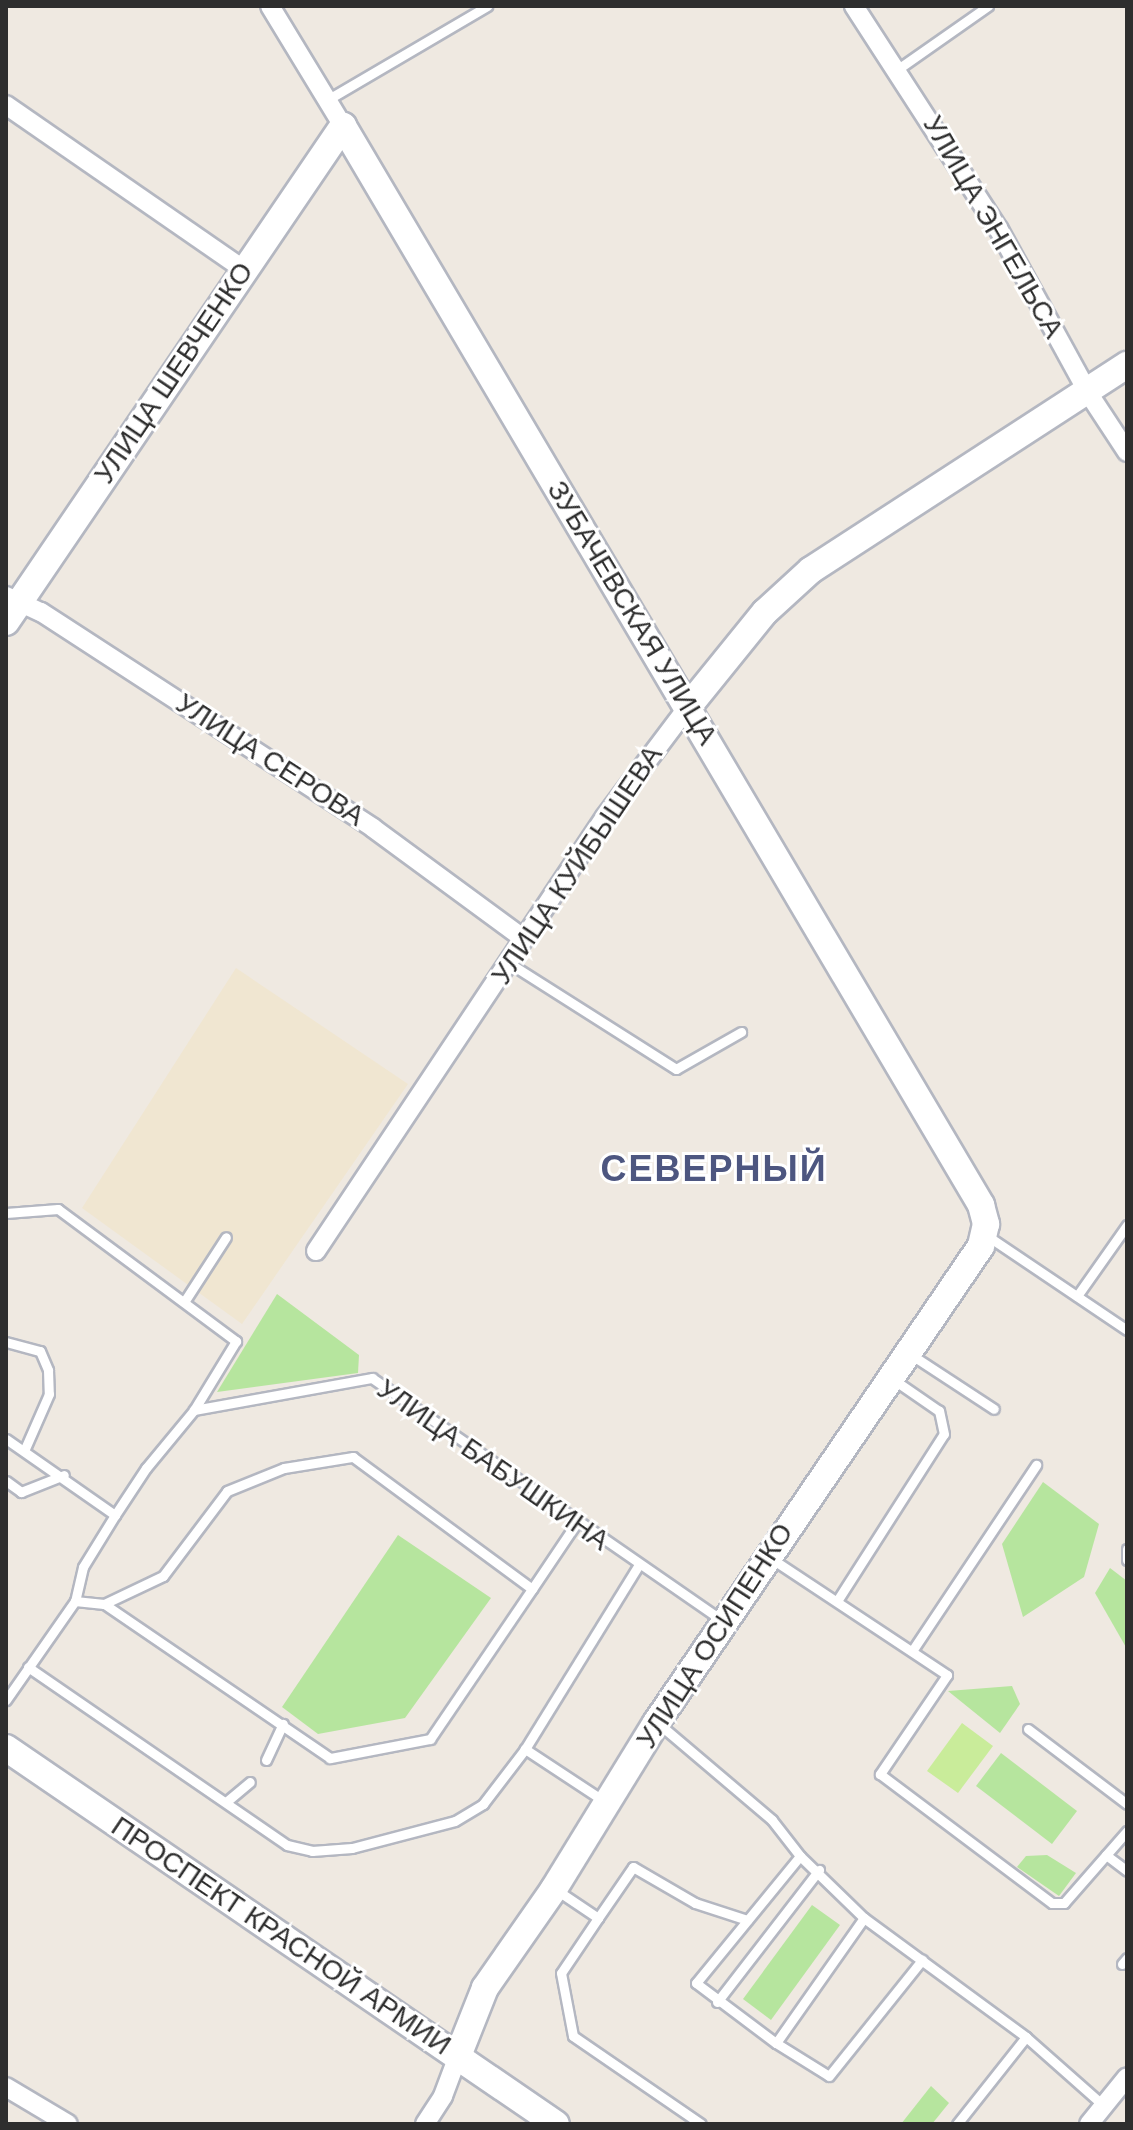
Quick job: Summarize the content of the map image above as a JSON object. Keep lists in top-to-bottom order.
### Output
{
  "streets": {
    "street": [
      "УЛИЦА ЭНГЕЛЬСА",
      "УЛИЦА ШЕВЧЕНКО",
      "ЗУБАЧЕВСКАЯ УЛИЦА",
      "УЛИЦА СЕРОВА",
      "УЛИЦА КУЙБЫШЕВА",
      "УЛИЦА ОСИПЕНКО",
      "ПРОСПЕКТ КРАСНОЙ АРМИИ"
    ],
    "lane": ["УЛИЦА БАБУШКИНА"]
  },
  "crossings": [
    ["УЛИЦА ЭНГЕЛЬСА", "УЛИЦА КУЙБЫШЕВА"],
    ["УЛИЦА ШЕВЧЕНКО", "ЗУБАЧЕВСКАЯ УЛИЦА"],
    ["УЛИЦА ШЕВЧЕНКО", "УЛИЦА СЕРОВА"],
    ["ЗУБАЧЕВСКАЯ УЛИЦА", "УЛИЦА КУЙБЫШЕВА"],
    ["ЗУБАЧЕВСКАЯ УЛИЦА", "УЛИЦА ОСИПЕНКО"],
    ["УЛИЦА СЕРОВА", "УЛИЦА КУЙБЫШЕВА"],
    ["УЛИЦА БАБУШКИНА", "УЛИЦА ОСИПЕНКО"],
    ["УЛИЦА ОСИПЕНКО", "ПРОСПЕКТ КРАСНОЙ АРМИИ"]
  ],
  "districts": ["СЕВЕРНЫЙ"]
}
